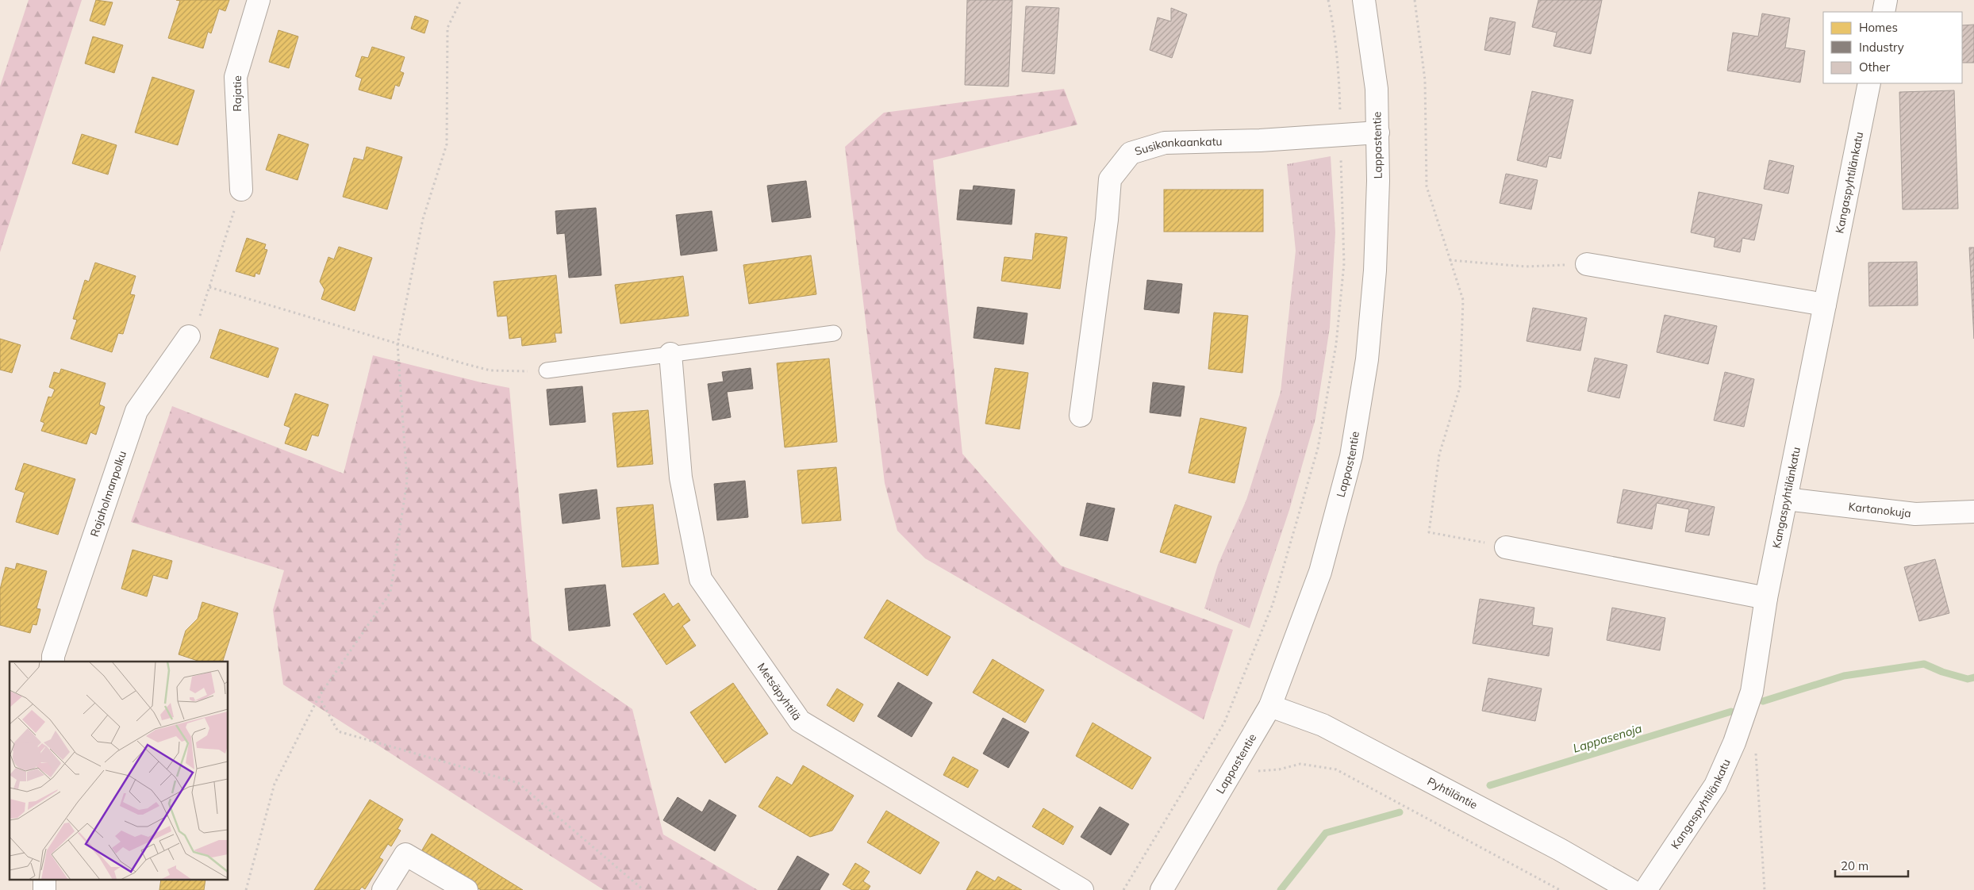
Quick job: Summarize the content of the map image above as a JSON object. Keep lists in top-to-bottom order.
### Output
{
  "streets": {
    "street": [
      "Rajatie",
      "Lappastentie",
      "Susikankaankatu",
      "Kangaspyhtilänkatu",
      "Rajaholmanpolku",
      "Kartanokuja",
      "Metsäpyhtilä",
      "Pyhtiläntie"
    ]
  },
  "crossings": [
    ["Lappastentie", "Susikankaankatu"],
    ["Lappastentie", "Pyhtiläntie"],
    ["Kangaspyhtilänkatu", "Kartanokuja"]
  ],
  "water": ["Lappasenoja"],
  "legend": ["Homes", "Industry", "Other"],
  "scale_bar": "20 m"
}
